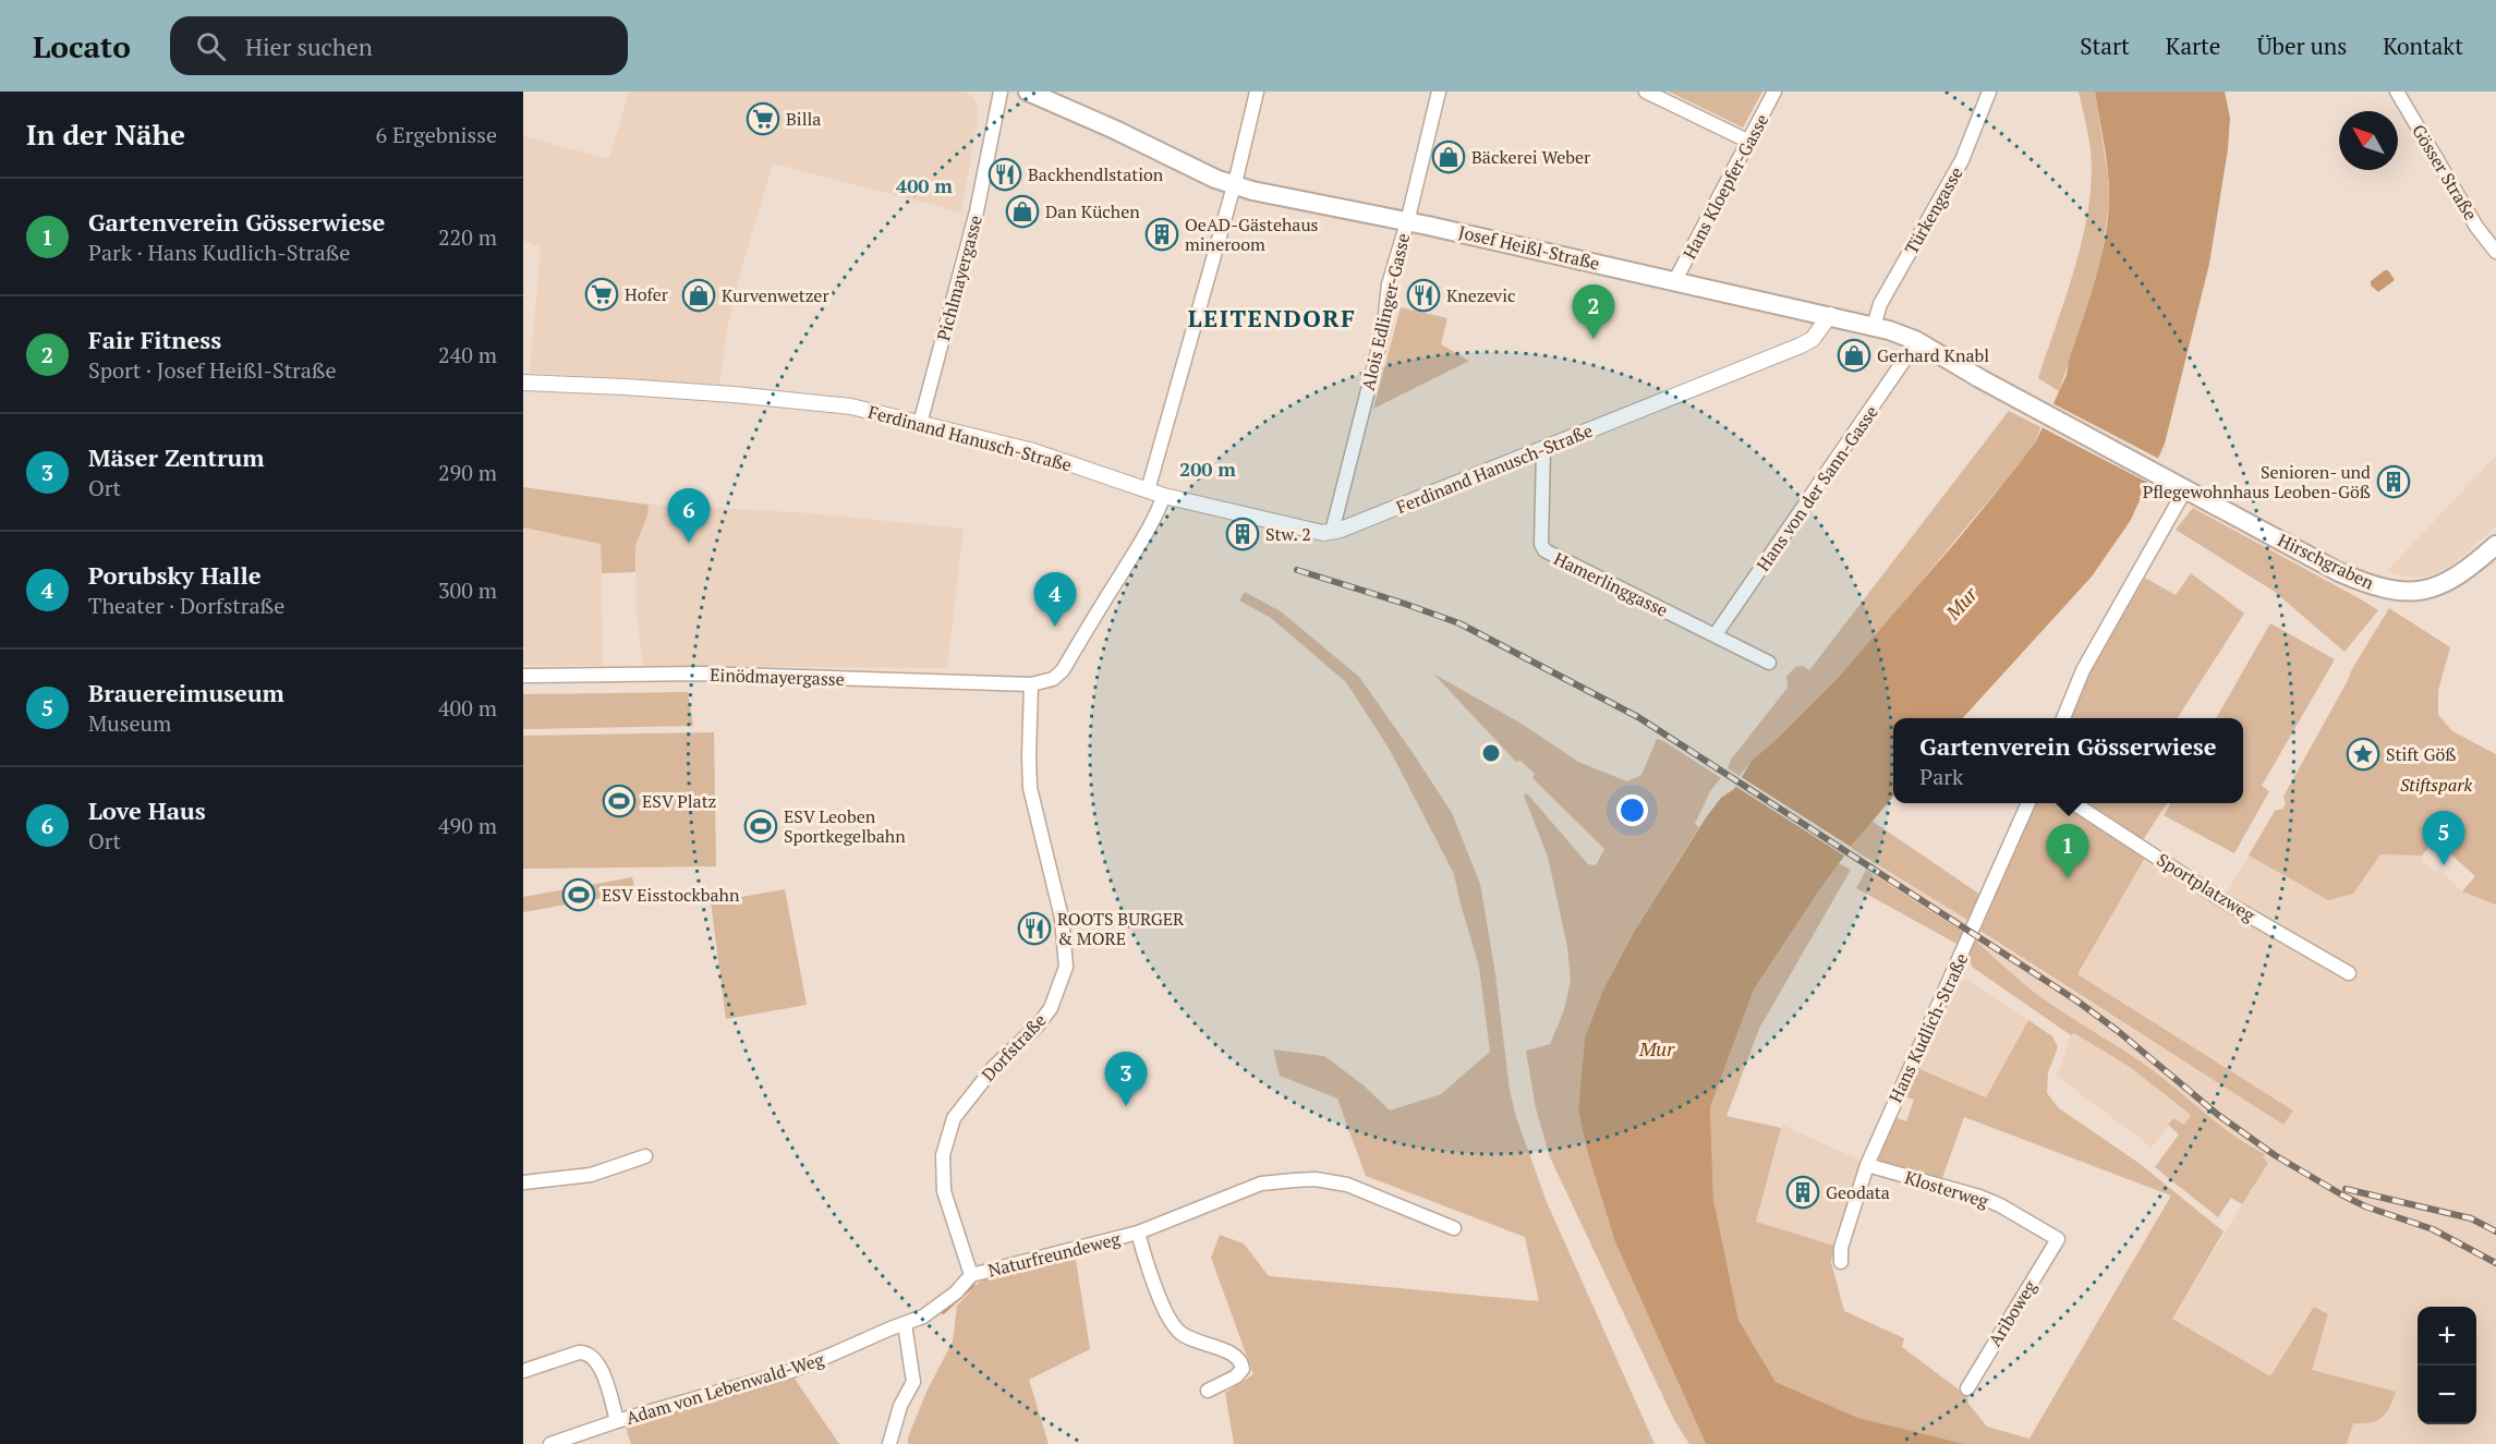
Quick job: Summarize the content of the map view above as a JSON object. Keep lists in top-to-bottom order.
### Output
{
  "streets": {
    "main road": ["Josef Heißl-Straße", "Hirschgraben"],
    "street": [
      "Gösser Straße",
      "Hans Kloepfer-Gasse",
      "Türkengasse",
      "Pichlmayergasse",
      "Alois Edlinger-Gasse",
      "Ferdinand Hanusch-Straße",
      "Hans von der Sann-Gasse",
      "Hamerlinggasse",
      "Einödmayergasse",
      "Sportplatzweg",
      "Hans Kudlich-Straße",
      "Dorfstraße",
      "Klosterweg",
      "Naturfreundeweg",
      "Ariboweg",
      "Adam von Lebenwald-Weg"
    ]
  },
  "crossings": [
    ["Hans Kloepfer-Gasse", "Josef Heißl-Straße"],
    ["Türkengasse", "Josef Heißl-Straße"],
    ["Josef Heißl-Straße", "Alois Edlinger-Gasse"],
    ["Josef Heißl-Straße", "Ferdinand Hanusch-Straße"],
    ["Josef Heißl-Straße", "Hans von der Sann-Gasse"],
    ["Josef Heißl-Straße", "Hirschgraben"],
    ["Pichlmayergasse", "Ferdinand Hanusch-Straße"],
    ["Alois Edlinger-Gasse", "Ferdinand Hanusch-Straße"],
    ["Ferdinand Hanusch-Straße", "Hamerlinggasse"],
    ["Hans von der Sann-Gasse", "Hamerlinggasse"],
    ["Einödmayergasse", "Dorfstraße"],
    ["Hans Kudlich-Straße", "Klosterweg"],
    ["Dorfstraße", "Naturfreundeweg"],
    ["Klosterweg", "Ariboweg"]
  ],
  "districts": ["LEITENDORF"],
  "water": ["Mur"],
  "parks": ["Stiftspark"],
  "places": {
    "supermarket": ["Billa", "Hofer"],
    "shop": [
      "Bäckerei Weber",
      "Dan Küchen",
      "Kurvenwetzer",
      "Gerhard Knabl"
    ],
    "restaurant": ["Backhendlstation", "Knezevic", "ROOTS BURGER & MORE"],
    "building": [
      "OeAD-Gästehaus mineroom",
      "Senioren- und Pflegewohnhaus Leoben-Göß",
      "Stw. 2",
      "Geodata"
    ],
    "place": ["Stift Göß"],
    "sports": ["ESV Platz", "ESV Leoben Sportkegelbahn", "ESV Eisstockbahn"]
  },
  "north": "top left",
  "page": {
    "header": "Locato",
    "search": "Hier suchen",
    "nav": [
      "Start",
      "Karte",
      "Über uns",
      "Kontakt"
    ],
    "heading": ["In der Nähe", "6 Ergebnisse"],
    "list": [
      {
        "mark": "1",
        "name": "Gartenverein Gösserwiese",
        "note": "Park · Hans Kudlich-Straße",
        "value": "220 m"
      },
      {
        "mark": "2",
        "name": "Fair Fitness",
        "note": "Sport · Josef Heißl-Straße",
        "value": "240 m"
      },
      {
        "mark": "3",
        "name": "Mäser Zentrum",
        "note": "Ort",
        "value": "290 m"
      },
      {
        "mark": "4",
        "name": "Porubsky Halle",
        "note": "Theater · Dorfstraße",
        "value": "300 m"
      },
      {
        "mark": "5",
        "name": "Brauereimuseum",
        "note": "Museum",
        "value": "400 m"
      },
      {
        "mark": "6",
        "name": "Love Haus",
        "note": "Ort",
        "value": "490 m"
      }
    ],
    "pins": [
      "2",
      "6",
      "4",
      "5",
      "1",
      "3"
    ],
    "popup": ["Gartenverein Gösserwiese", "Park"],
    "map_buttons": ["+", "−"]
  },
  "rings": ["400 m", "200 m"]
}
